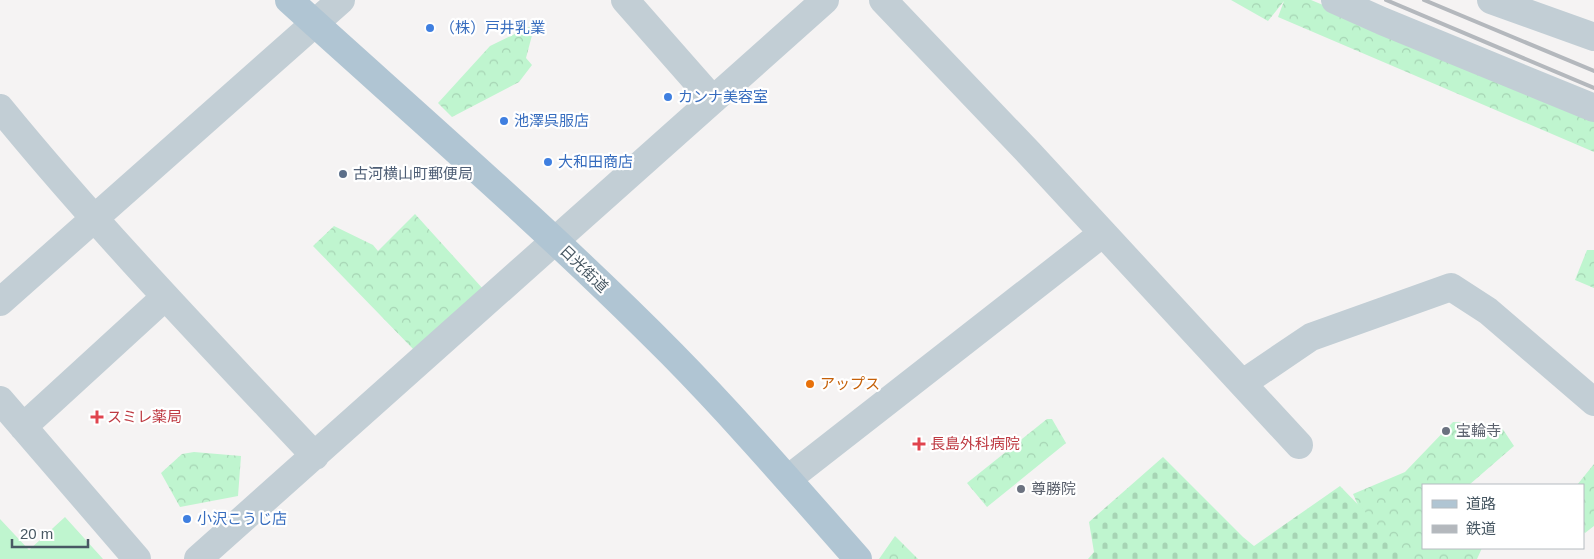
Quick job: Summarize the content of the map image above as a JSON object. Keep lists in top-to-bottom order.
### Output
{
  "streets": {
    "main road": ["日光街道"]
  },
  "places": {
    "other": [
      "（株）戸井乳業",
      "カンナ美容室",
      "池澤呉服店",
      "大和田商店",
      "古河横山町郵便局",
      "アップス",
      "宝輪寺",
      "尊勝院",
      "小沢こうじ店"
    ],
    "health": ["スミレ薬局", "長島外科病院"]
  },
  "legend": ["道路", "鉄道"],
  "scale_bar": "20 m"
}
